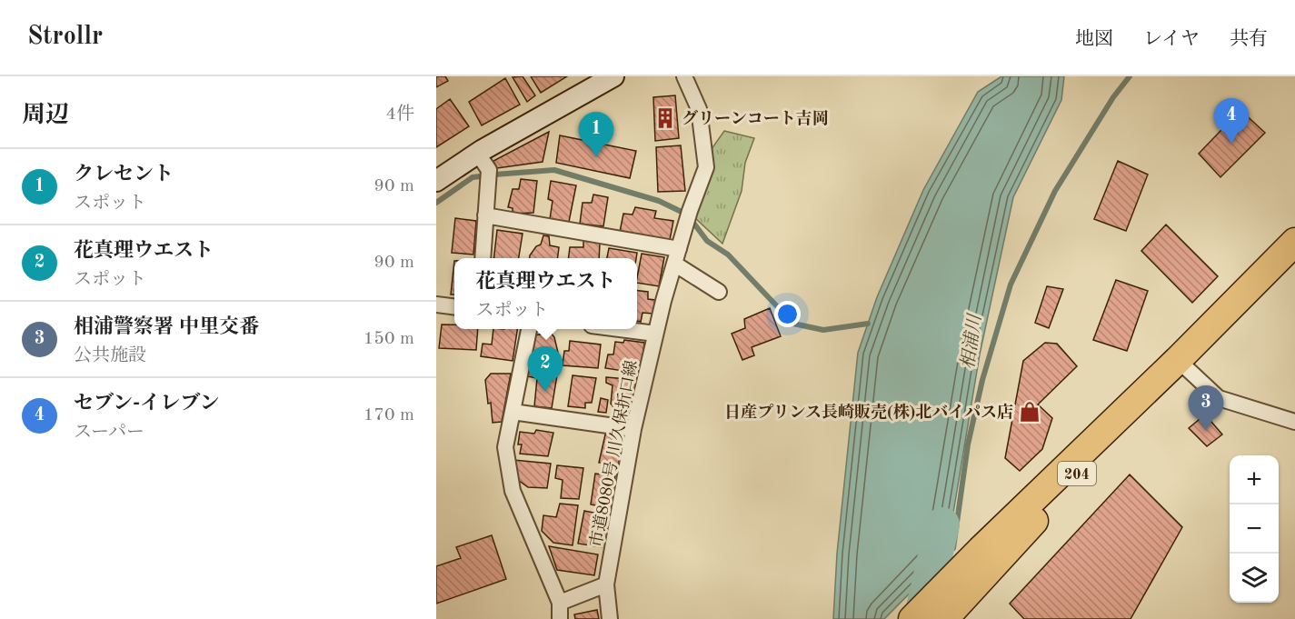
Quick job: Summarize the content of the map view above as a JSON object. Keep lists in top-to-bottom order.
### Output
{
  "streets": {
    "highway": ["204"],
    "street": ["市道8080号 川久保折口線"]
  },
  "water": ["相浦川"],
  "places": {
    "building": ["グリーンコート吉岡"],
    "shop": ["日産プリンス長崎販売(株)北バイパス店"]
  },
  "page": {
    "header": "Strollr",
    "nav": ["地図", "レイヤ", "共有"],
    "heading": ["周辺", "4件"],
    "pins": [
      "4",
      "1",
      "2",
      "3"
    ],
    "list": [
      {
        "mark": "1",
        "name": "クレセント",
        "note": "スポット",
        "value": "90 m"
      },
      {
        "mark": "2",
        "name": "花真理ウエスト",
        "note": "スポット",
        "value": "90 m"
      },
      {
        "mark": "3",
        "name": "相浦警察署 中里交番",
        "note": "公共施設",
        "value": "150 m"
      },
      {
        "mark": "4",
        "name": "セブン-イレブン",
        "note": "スーパー",
        "value": "170 m"
      }
    ],
    "popup": ["花真理ウエスト", "スポット"],
    "map_buttons": ["+", "−"]
  }
}
